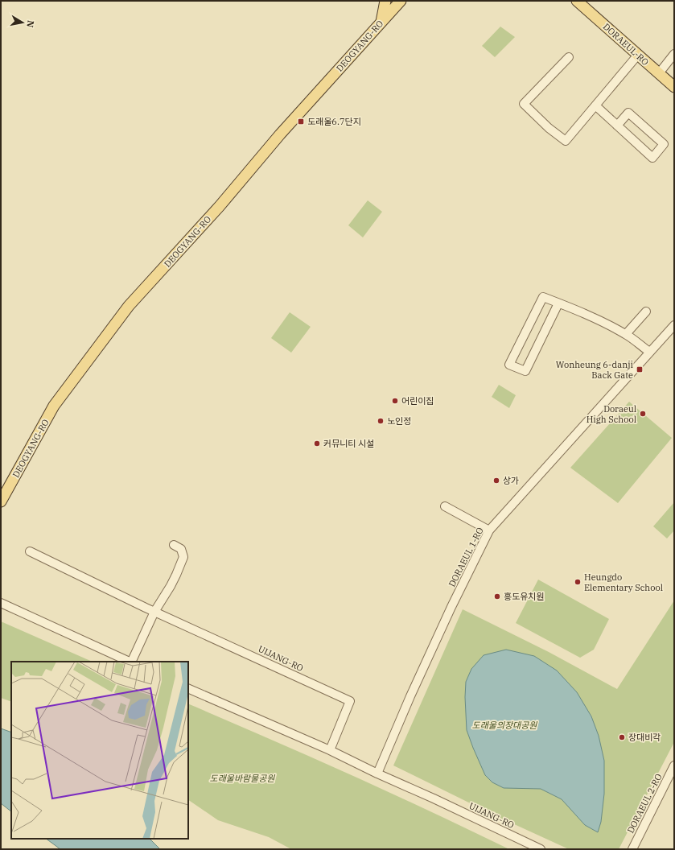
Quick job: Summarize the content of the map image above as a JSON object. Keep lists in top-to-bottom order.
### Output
{
  "streets": {
    "main road": ["DORAEUL-RO", "DEOGYANG-RO"],
    "street": ["DORAEUL 1-RO", "UIJANG-RO", "DORAEUL 2-RO"]
  },
  "crossings": [
    ["DORAEUL 1-RO", "UIJANG-RO"]
  ],
  "parks": ["도래울의장대공원", "도래울바람물공원"],
  "places": {
    "transit": ["도래울6.7단지", "Wonheung 6-danji Back Gate"],
    "other": [
      "어린이집",
      "Doraeul High School",
      "노인정",
      "커뮤니티 시설",
      "상가",
      "Heungdo Elementary School",
      "흥도유치원",
      "장대비각"
    ]
  },
  "north": "right"
}
